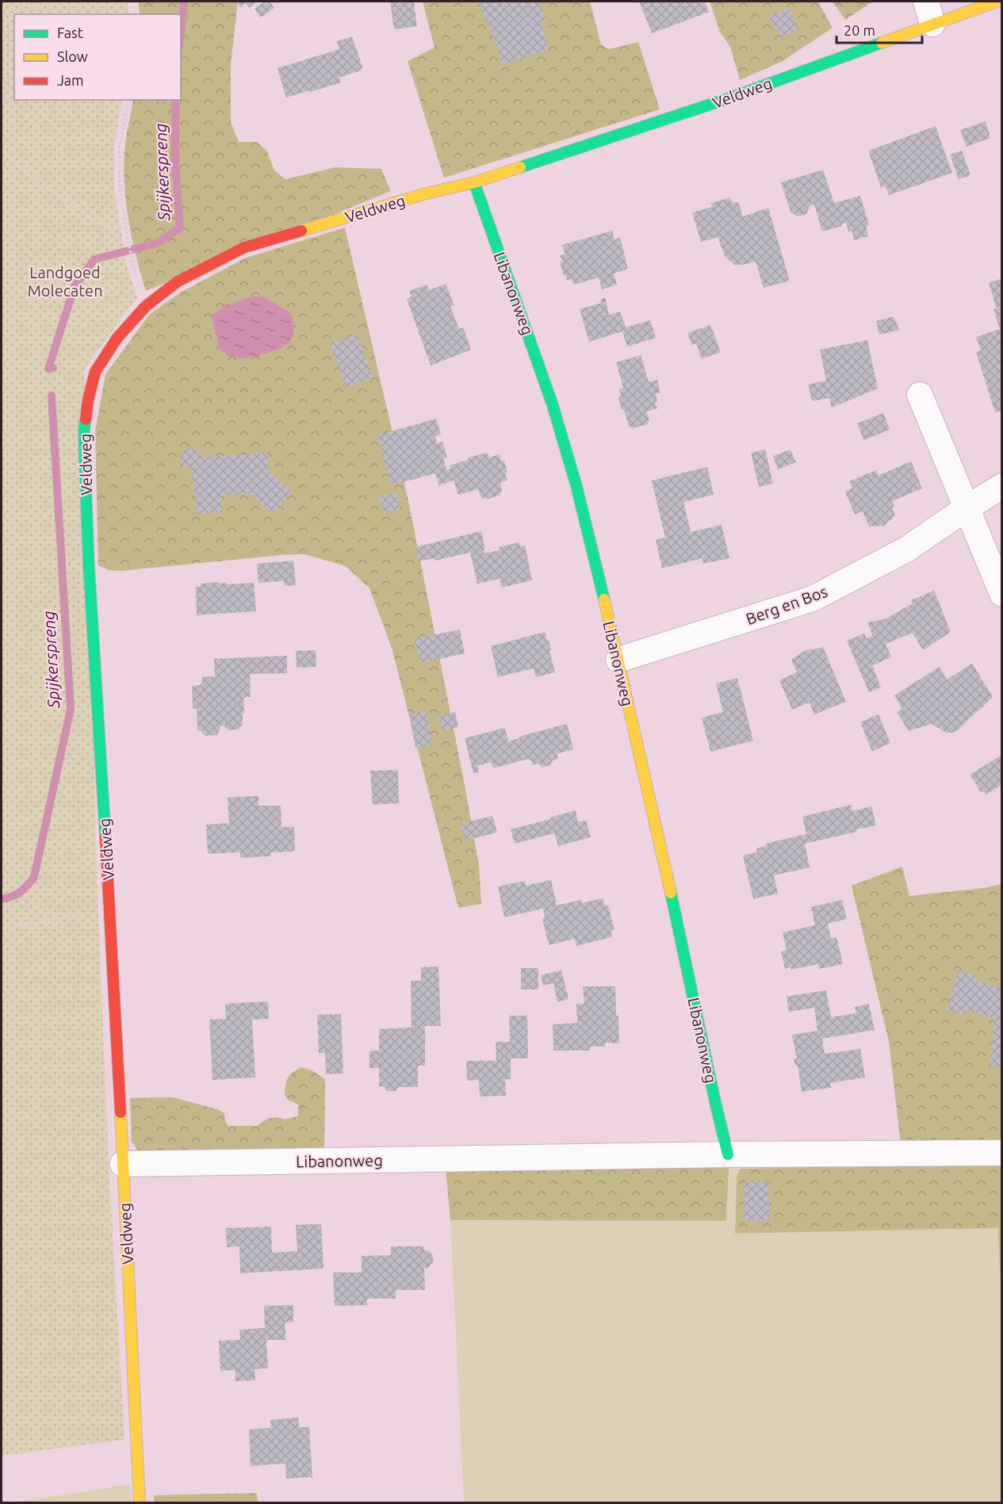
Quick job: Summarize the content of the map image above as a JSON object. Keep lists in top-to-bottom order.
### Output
{
  "streets": {
    "street": ["Veldweg", "Libanonweg", "Berg en Bos"]
  },
  "crossings": [
    ["Veldweg", "Libanonweg"],
    ["Libanonweg", "Berg en Bos"]
  ],
  "water": ["Spijkerspreng"],
  "parks": ["Landgoed Molecaten"],
  "legend": ["Fast", "Slow", "Jam"],
  "scale_bar": "20 m"
}
